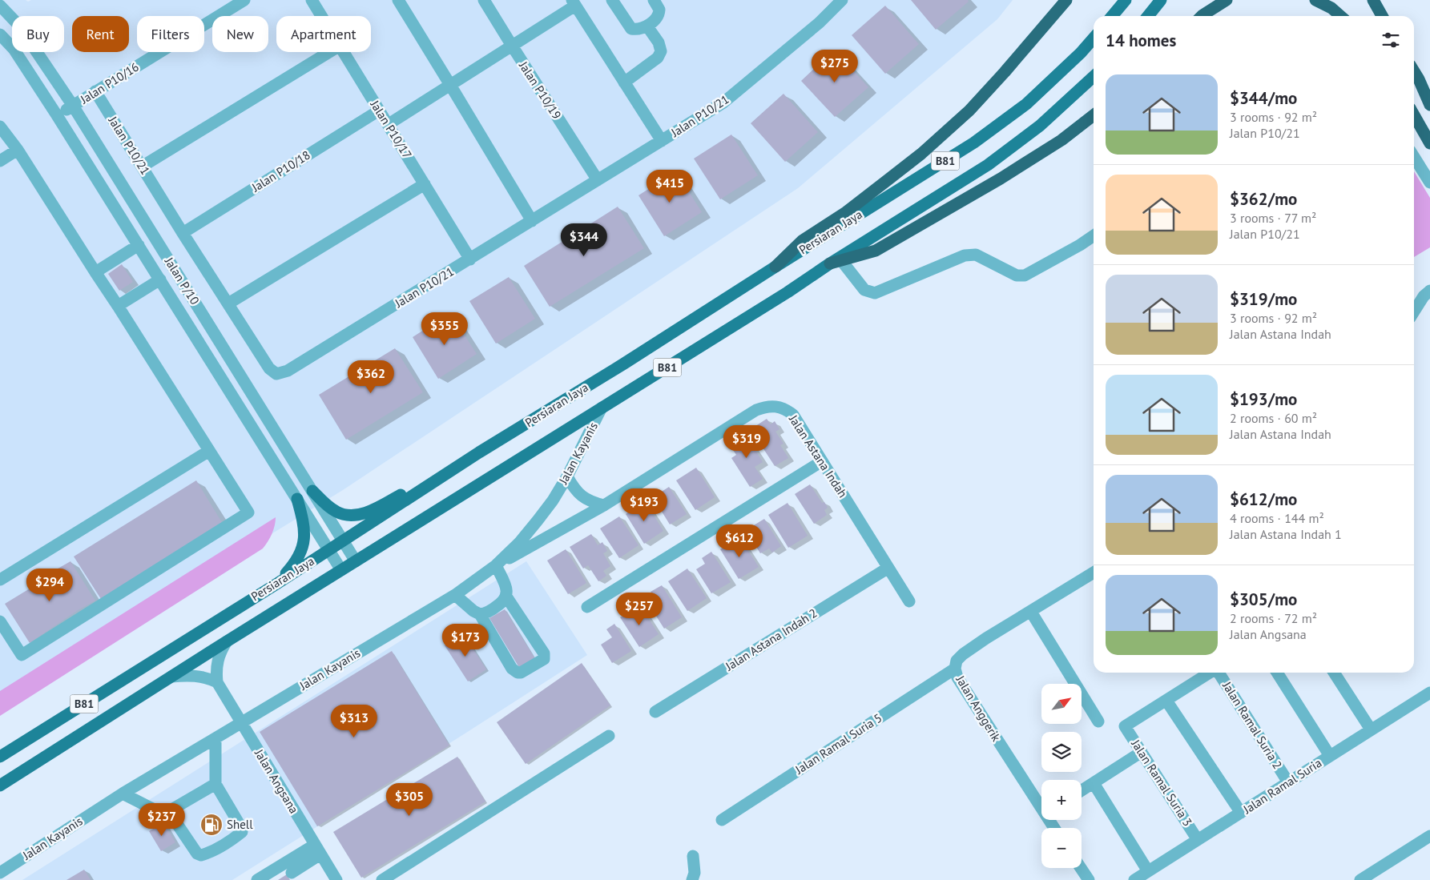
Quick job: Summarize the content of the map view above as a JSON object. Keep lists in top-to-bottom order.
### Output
{
  "streets": {
    "main road": ["B81", "Persiaran Jaya"],
    "street": [
      "Jalan P10/16",
      "Jalan P10/19",
      "Jalan P10/21",
      "Jalan P10/17",
      "Jalan P10/18",
      "Jalan P/10",
      "Jalan Kayanis",
      "Jalan Astana Indah",
      "Jalan Astana Indah 2",
      "Jalan Anggerik",
      "Jalan Ramal Suria 2",
      "Jalan Ramal Suria 5",
      "Jalan Angsana",
      "Jalan Ramal Suria 3",
      "Jalan Ramal Suria"
    ]
  },
  "crossings": [
    ["Jalan P10/16", "Jalan P10/21"],
    ["Jalan P10/16", "Jalan P/10"],
    ["Jalan P10/19", "Jalan P10/21"],
    ["Jalan P10/21", "Jalan P10/17"],
    ["Jalan P10/21", "Jalan P10/18"],
    ["Jalan P10/17", "Jalan P10/18"],
    ["Persiaran Jaya", "Jalan P/10"],
    ["Persiaran Jaya", "Jalan Kayanis"],
    ["Jalan Kayanis", "Jalan Astana Indah"],
    ["Jalan Kayanis", "Jalan Angsana"],
    ["Jalan Astana Indah", "Jalan Astana Indah 2"],
    ["Jalan Anggerik", "Jalan Ramal Suria 5"],
    ["Jalan Ramal Suria 2", "Jalan Ramal Suria"],
    ["Jalan Ramal Suria 3", "Jalan Ramal Suria"]
  ],
  "places": {
    "fuel station": ["Shell"]
  },
  "north": "top right",
  "page": {
    "chip": [
      "Buy",
      "Rent",
      "Filters",
      "New",
      "Apartment"
    ],
    "heading": "14 homes",
    "price": [
      "$275",
      "$415",
      "$344",
      "$355",
      "$362",
      "$319",
      "$193",
      "$612",
      "$294",
      "$257",
      "$173",
      "$313",
      "$305",
      "$237"
    ],
    "list": [
      {
        "name": "$344/mo",
        "note": "3 rooms · 92 m² · Jalan P10/21"
      },
      {
        "name": "$362/mo",
        "note": "3 rooms · 77 m² · Jalan P10/21"
      },
      {
        "name": "$319/mo",
        "note": "3 rooms · 92 m² · Jalan Astana Indah"
      },
      {
        "name": "$193/mo",
        "note": "2 rooms · 60 m² · Jalan Astana Indah"
      },
      {
        "name": "$612/mo",
        "note": "4 rooms · 144 m² · Jalan Astana Indah 1"
      },
      {
        "name": "$305/mo",
        "note": "2 rooms · 72 m² · Jalan Angsana"
      }
    ],
    "map_buttons": ["+", "−"]
  }
}
